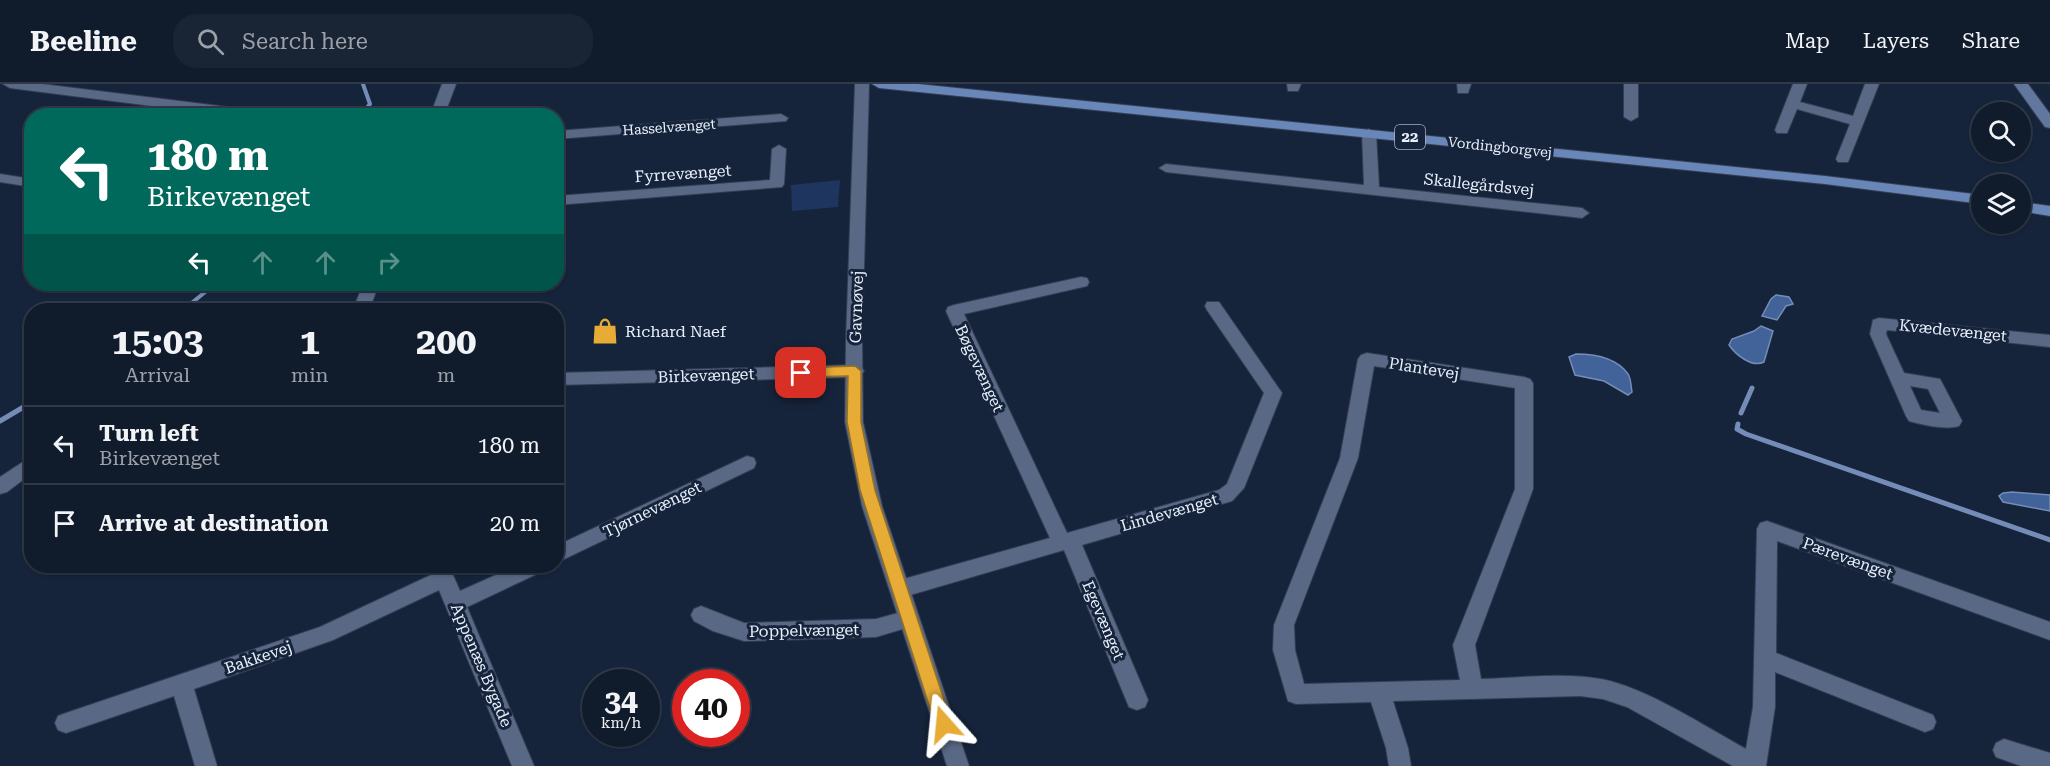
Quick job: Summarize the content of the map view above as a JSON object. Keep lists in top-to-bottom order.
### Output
{
  "streets": {
    "main road": ["22", "Vordingborgvej"],
    "street": [
      "Hasselvænget",
      "Fyrrevænget",
      "Skallegårdsvej",
      "Gavnøvej",
      "Kvædevænget",
      "Bøgevænget",
      "Plantevej",
      "Birkevænget",
      "Tjørnevænget",
      "Lindevænget",
      "Pærevænget",
      "Egevænget",
      "Poppelvænget",
      "Bakkevej",
      "Appenæs Bygade"
    ]
  },
  "crossings": [
    ["Gavnøvej", "Birkevænget"],
    ["Gavnøvej", "Lindevænget"],
    ["Gavnøvej", "Poppelvænget"],
    ["Bøgevænget", "Lindevænget"],
    ["Bøgevænget", "Egevænget"],
    ["Plantevej", "Pærevænget"],
    ["Lindevænget", "Egevænget"]
  ],
  "places": {
    "shop": ["Richard Naef"]
  },
  "page": {
    "header": "Beeline",
    "search": "Search here",
    "nav": ["Map", "Layers", "Share"],
    "turn": ["180 m", "Birkevænget"],
    "eta": [
      "15:03",
      "Arrival",
      "1",
      "min",
      "200",
      "m"
    ],
    "list": [
      {
        "name": "Turn left",
        "note": "Birkevænget",
        "value": "180 m"
      },
      {
        "name": "Arrive at destination",
        "value": "20 m"
      }
    ],
    "speed": "34 km/h",
    "limit": "40"
  }
}
